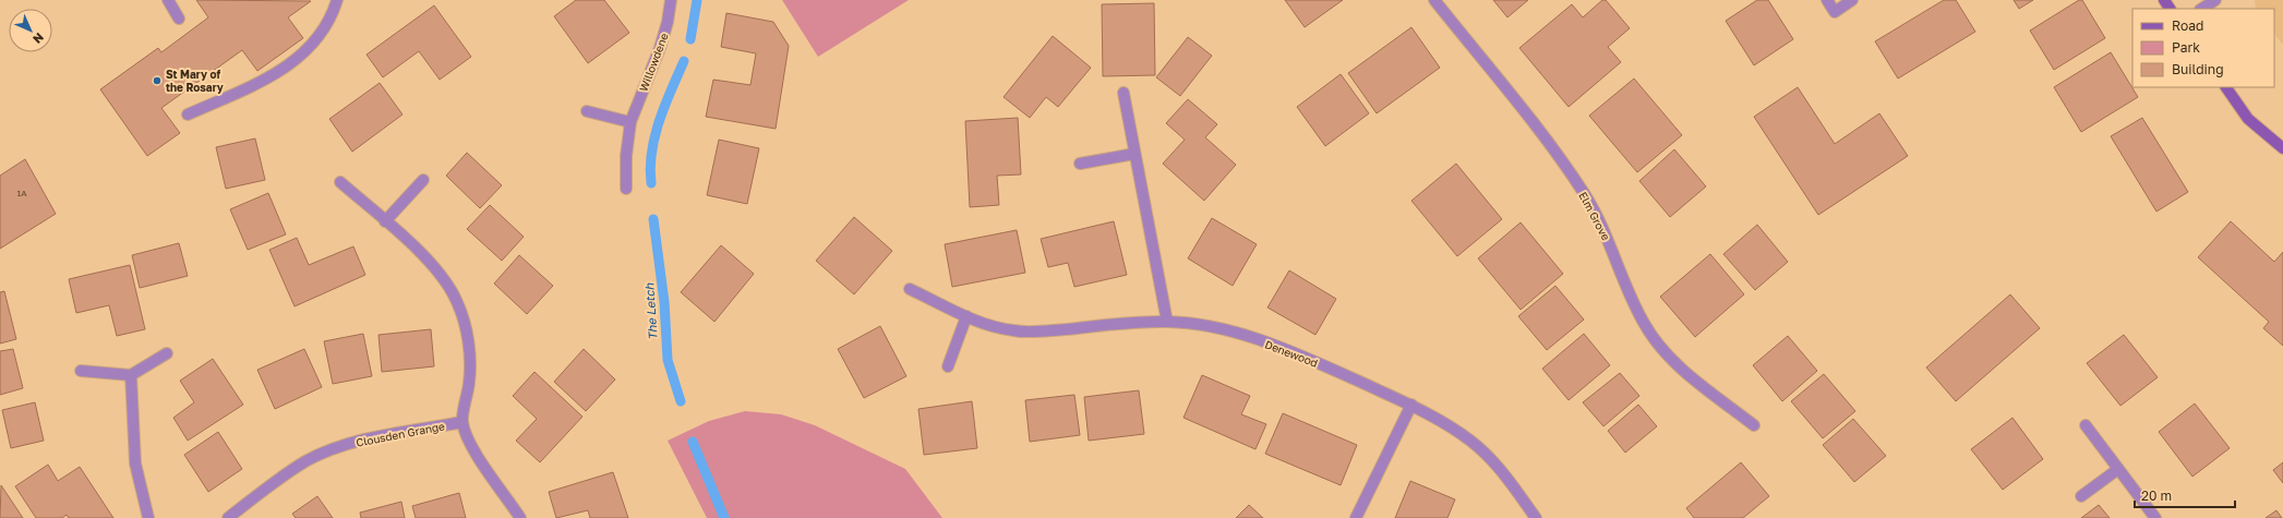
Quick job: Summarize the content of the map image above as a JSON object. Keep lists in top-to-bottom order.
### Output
{
  "streets": {
    "street": [
      "Willowdene",
      "Elm Grove",
      "Denewood",
      "Clousden Grange"
    ]
  },
  "water": ["The Letch"],
  "places": ["St Mary of the Rosary"],
  "house_numbers": ["1A"],
  "legend": ["Road", "Park", "Building"],
  "scale_bar": "20 m",
  "north": "bottom right"
}
